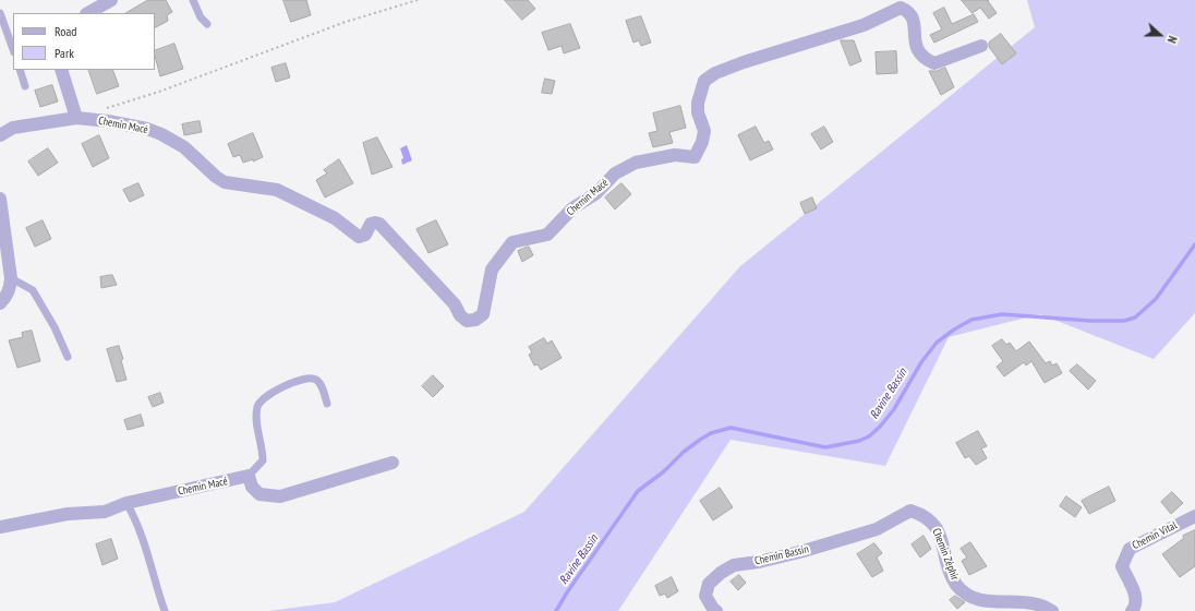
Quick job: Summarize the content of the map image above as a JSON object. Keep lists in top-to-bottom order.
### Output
{
  "streets": {
    "street": [
      "Chemin Macé",
      "Chemin Vital",
      "Chemin Zéphir",
      "Chemin Bassin"
    ]
  },
  "crossings": [
    ["Chemin Zéphir", "Chemin Bassin"]
  ],
  "water": ["Ravine Bassin"],
  "legend": ["Road", "Park"],
  "north": "right"
}
